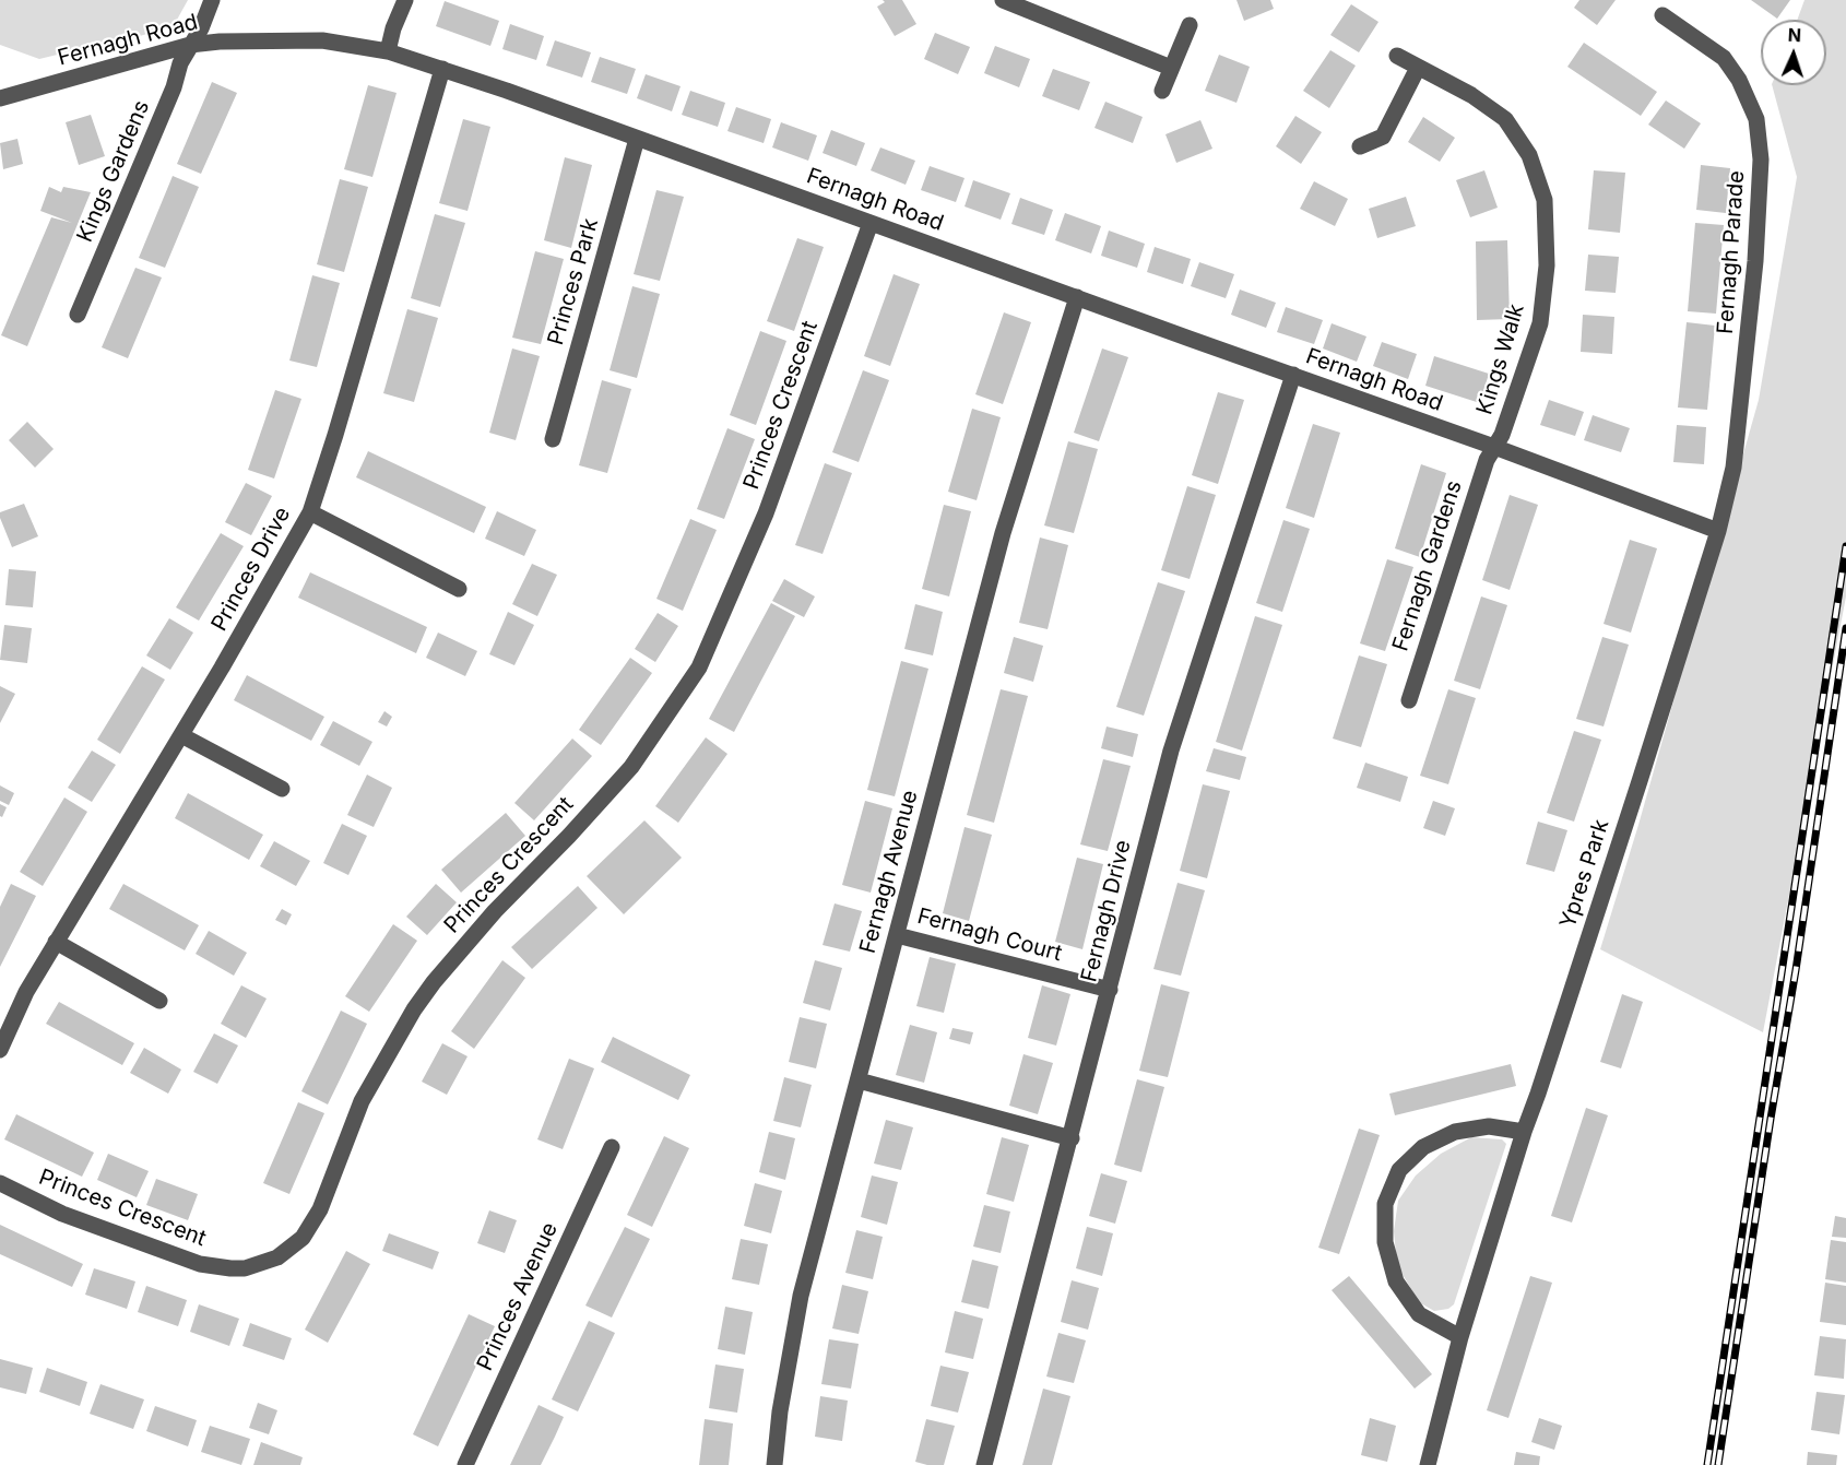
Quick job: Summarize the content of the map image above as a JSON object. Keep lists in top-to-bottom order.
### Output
{
  "streets": {
    "street": [
      "Fernagh Road",
      "Kings Gardens",
      "Fernagh Parade",
      "Princes Park",
      "Kings Walk",
      "Princes Crescent",
      "Fernagh Gardens",
      "Princes Drive",
      "Fernagh Avenue",
      "Ypres Park",
      "Fernagh Drive",
      "Fernagh Court",
      "Princes Avenue"
    ]
  },
  "crossings": [
    ["Fernagh Road", "Kings Gardens"],
    ["Fernagh Road", "Fernagh Parade"],
    ["Fernagh Road", "Princes Park"],
    ["Fernagh Road", "Kings Walk"],
    ["Fernagh Road", "Princes Crescent"],
    ["Fernagh Road", "Fernagh Gardens"],
    ["Fernagh Road", "Princes Drive"],
    ["Fernagh Road", "Fernagh Avenue"],
    ["Fernagh Road", "Fernagh Drive"],
    ["Fernagh Parade", "Ypres Park"],
    ["Kings Walk", "Fernagh Gardens"],
    ["Fernagh Avenue", "Fernagh Court"],
    ["Fernagh Drive", "Fernagh Court"]
  ],
  "north": "top"
}
